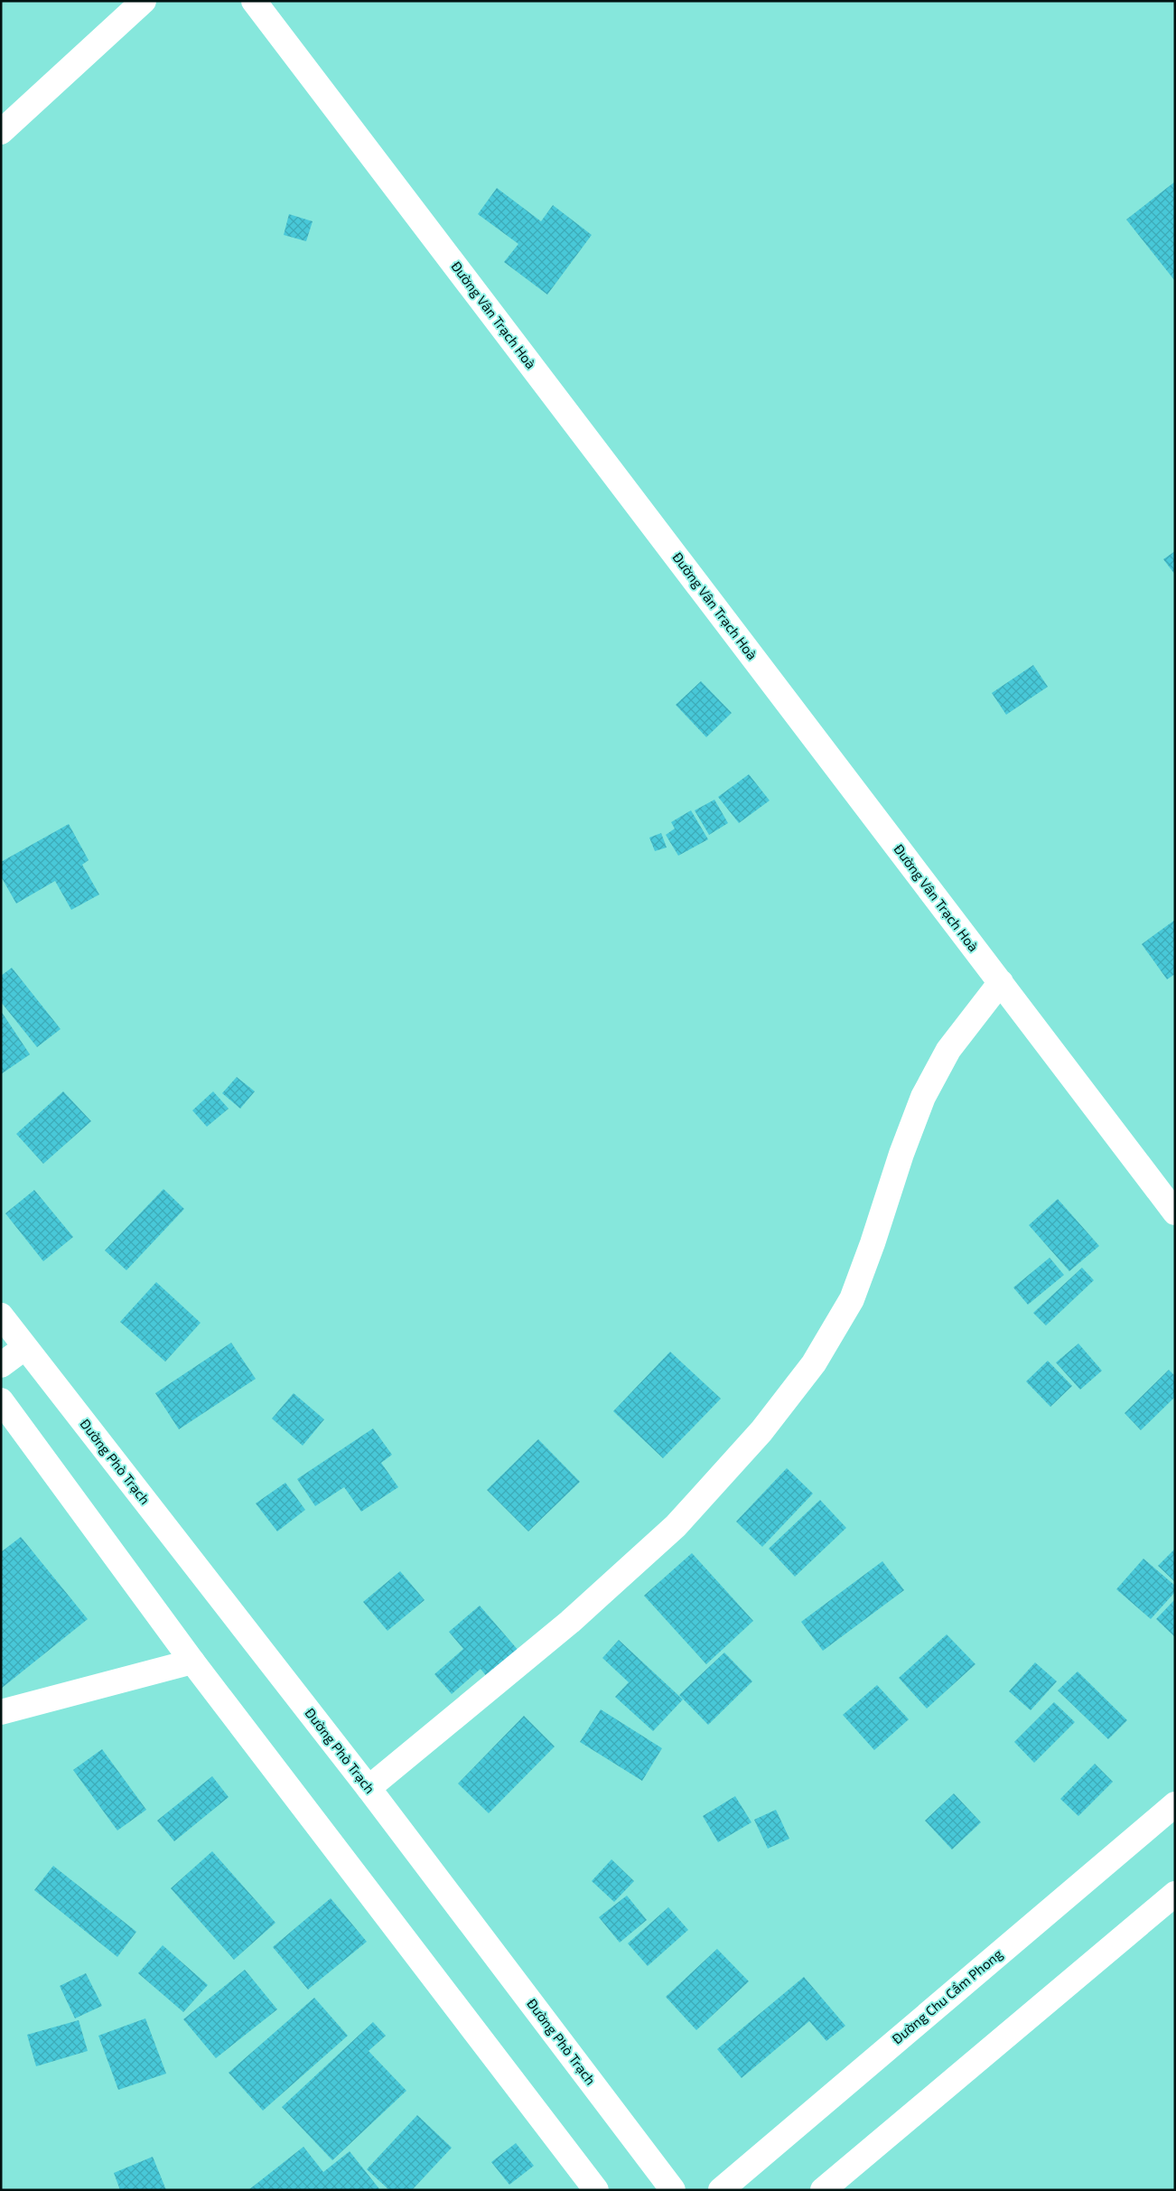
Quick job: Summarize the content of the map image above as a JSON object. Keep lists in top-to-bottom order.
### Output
{
  "streets": {
    "main road": ["Đường Vân Trạch Hoà", "Đường Phò Trạch", "Đường Chu Cẩm Phong"]
  }
}
